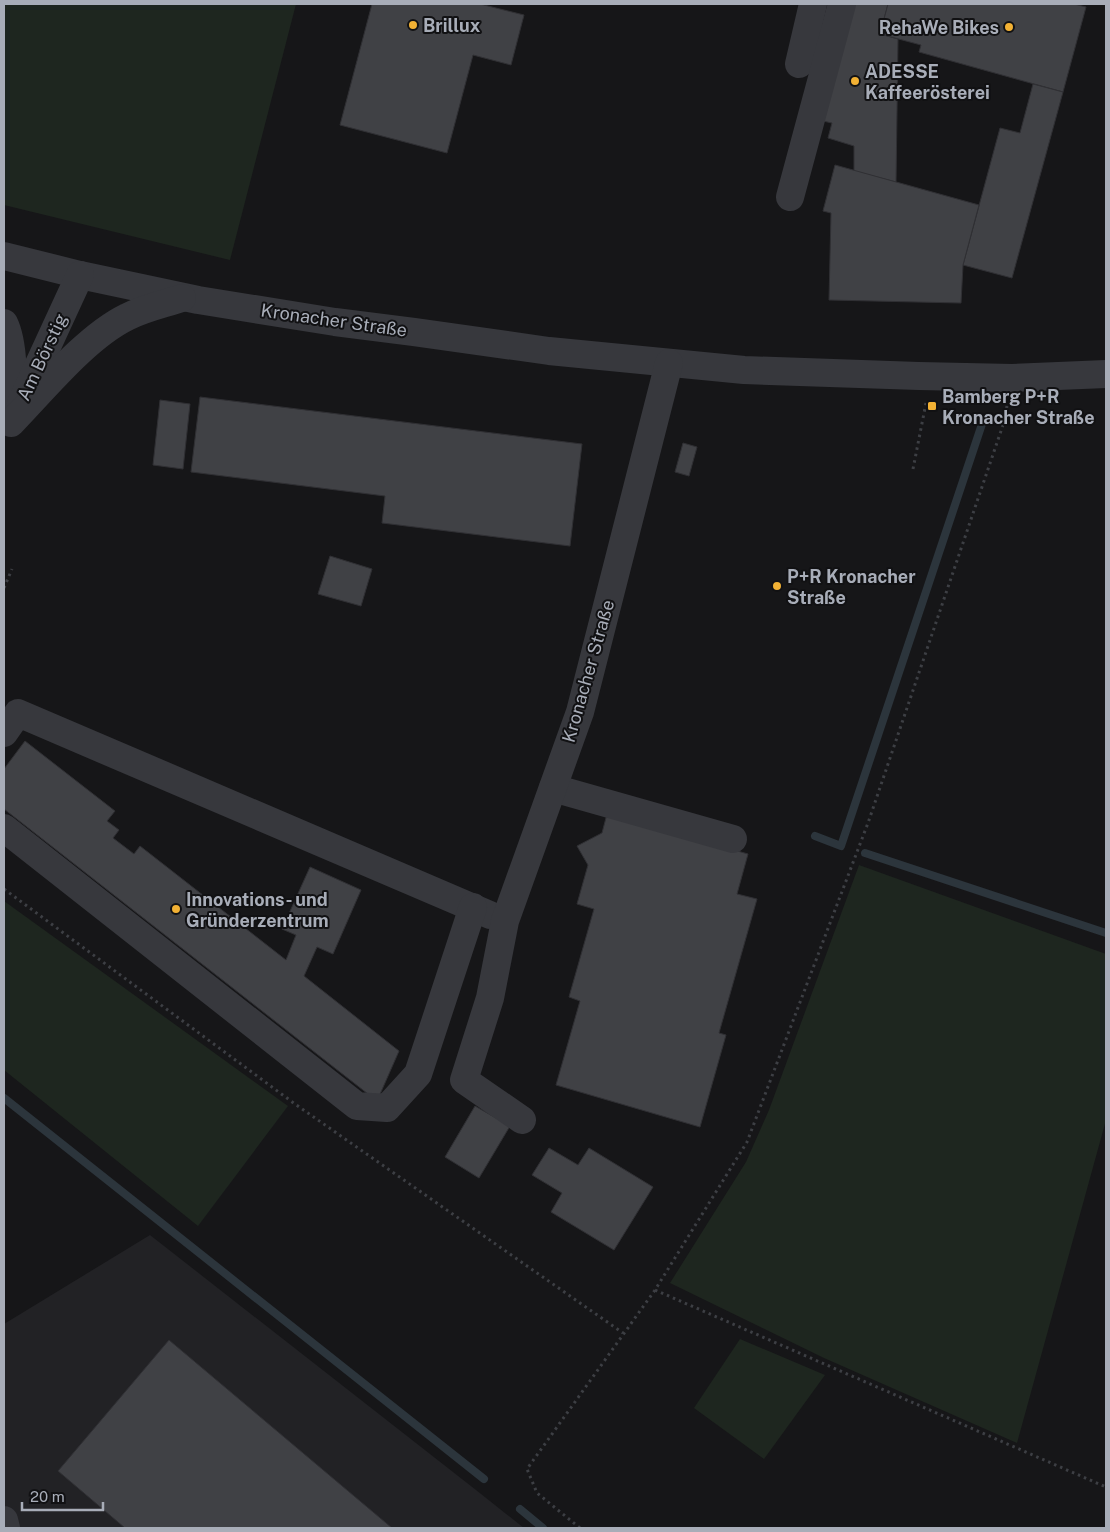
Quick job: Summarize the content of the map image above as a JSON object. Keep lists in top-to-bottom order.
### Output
{
  "streets": {
    "street": ["Kronacher Straße", "Am Börstig"]
  },
  "crossings": [
    ["Kronacher Straße", "Am Börstig"]
  ],
  "places": {
    "other": [
      "Brillux",
      "RehaWe Bikes",
      "ADESSE Kaffeerösterei",
      "P+R Kronacher Straße",
      "Innovations- und Gründerzentrum"
    ],
    "transit": ["Bamberg P+R Kronacher Straße"]
  },
  "scale_bar": "20 m"
}
